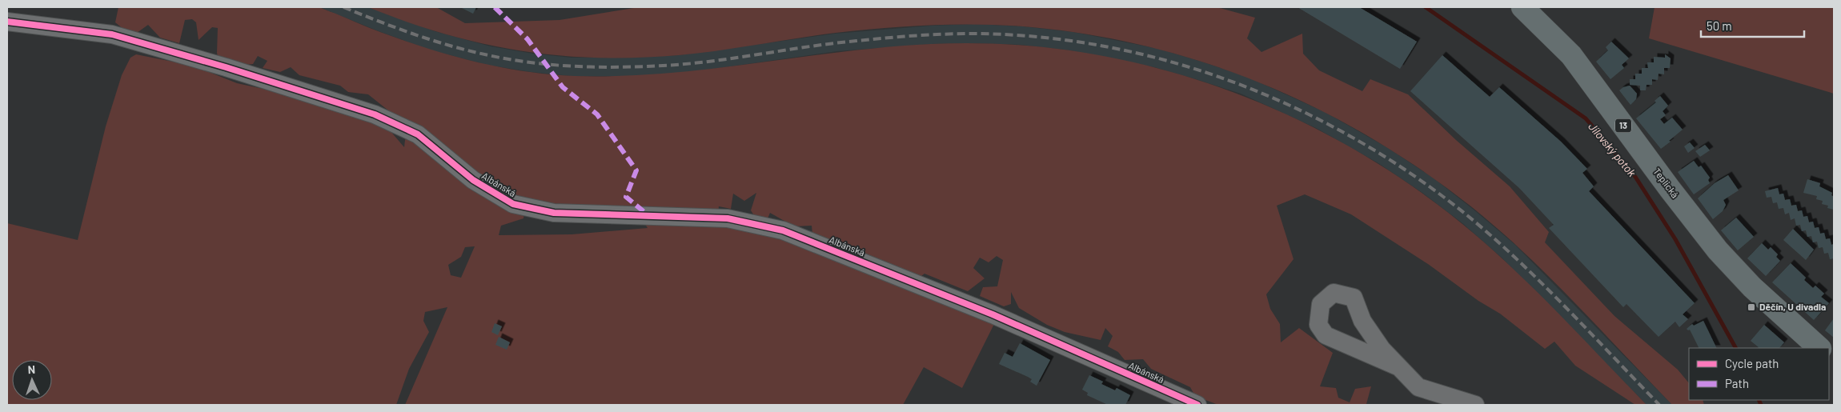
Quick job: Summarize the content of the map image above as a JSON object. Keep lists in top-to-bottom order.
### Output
{
  "streets": {
    "main road": ["13", "Teplická"],
    "street": ["Albánská"]
  },
  "water": ["Jílovský potok"],
  "places": {
    "transit": ["Děčín, U divadla"]
  },
  "legend": ["Cycle path", "Path"],
  "scale_bar": "50 m",
  "north": "top"
}
